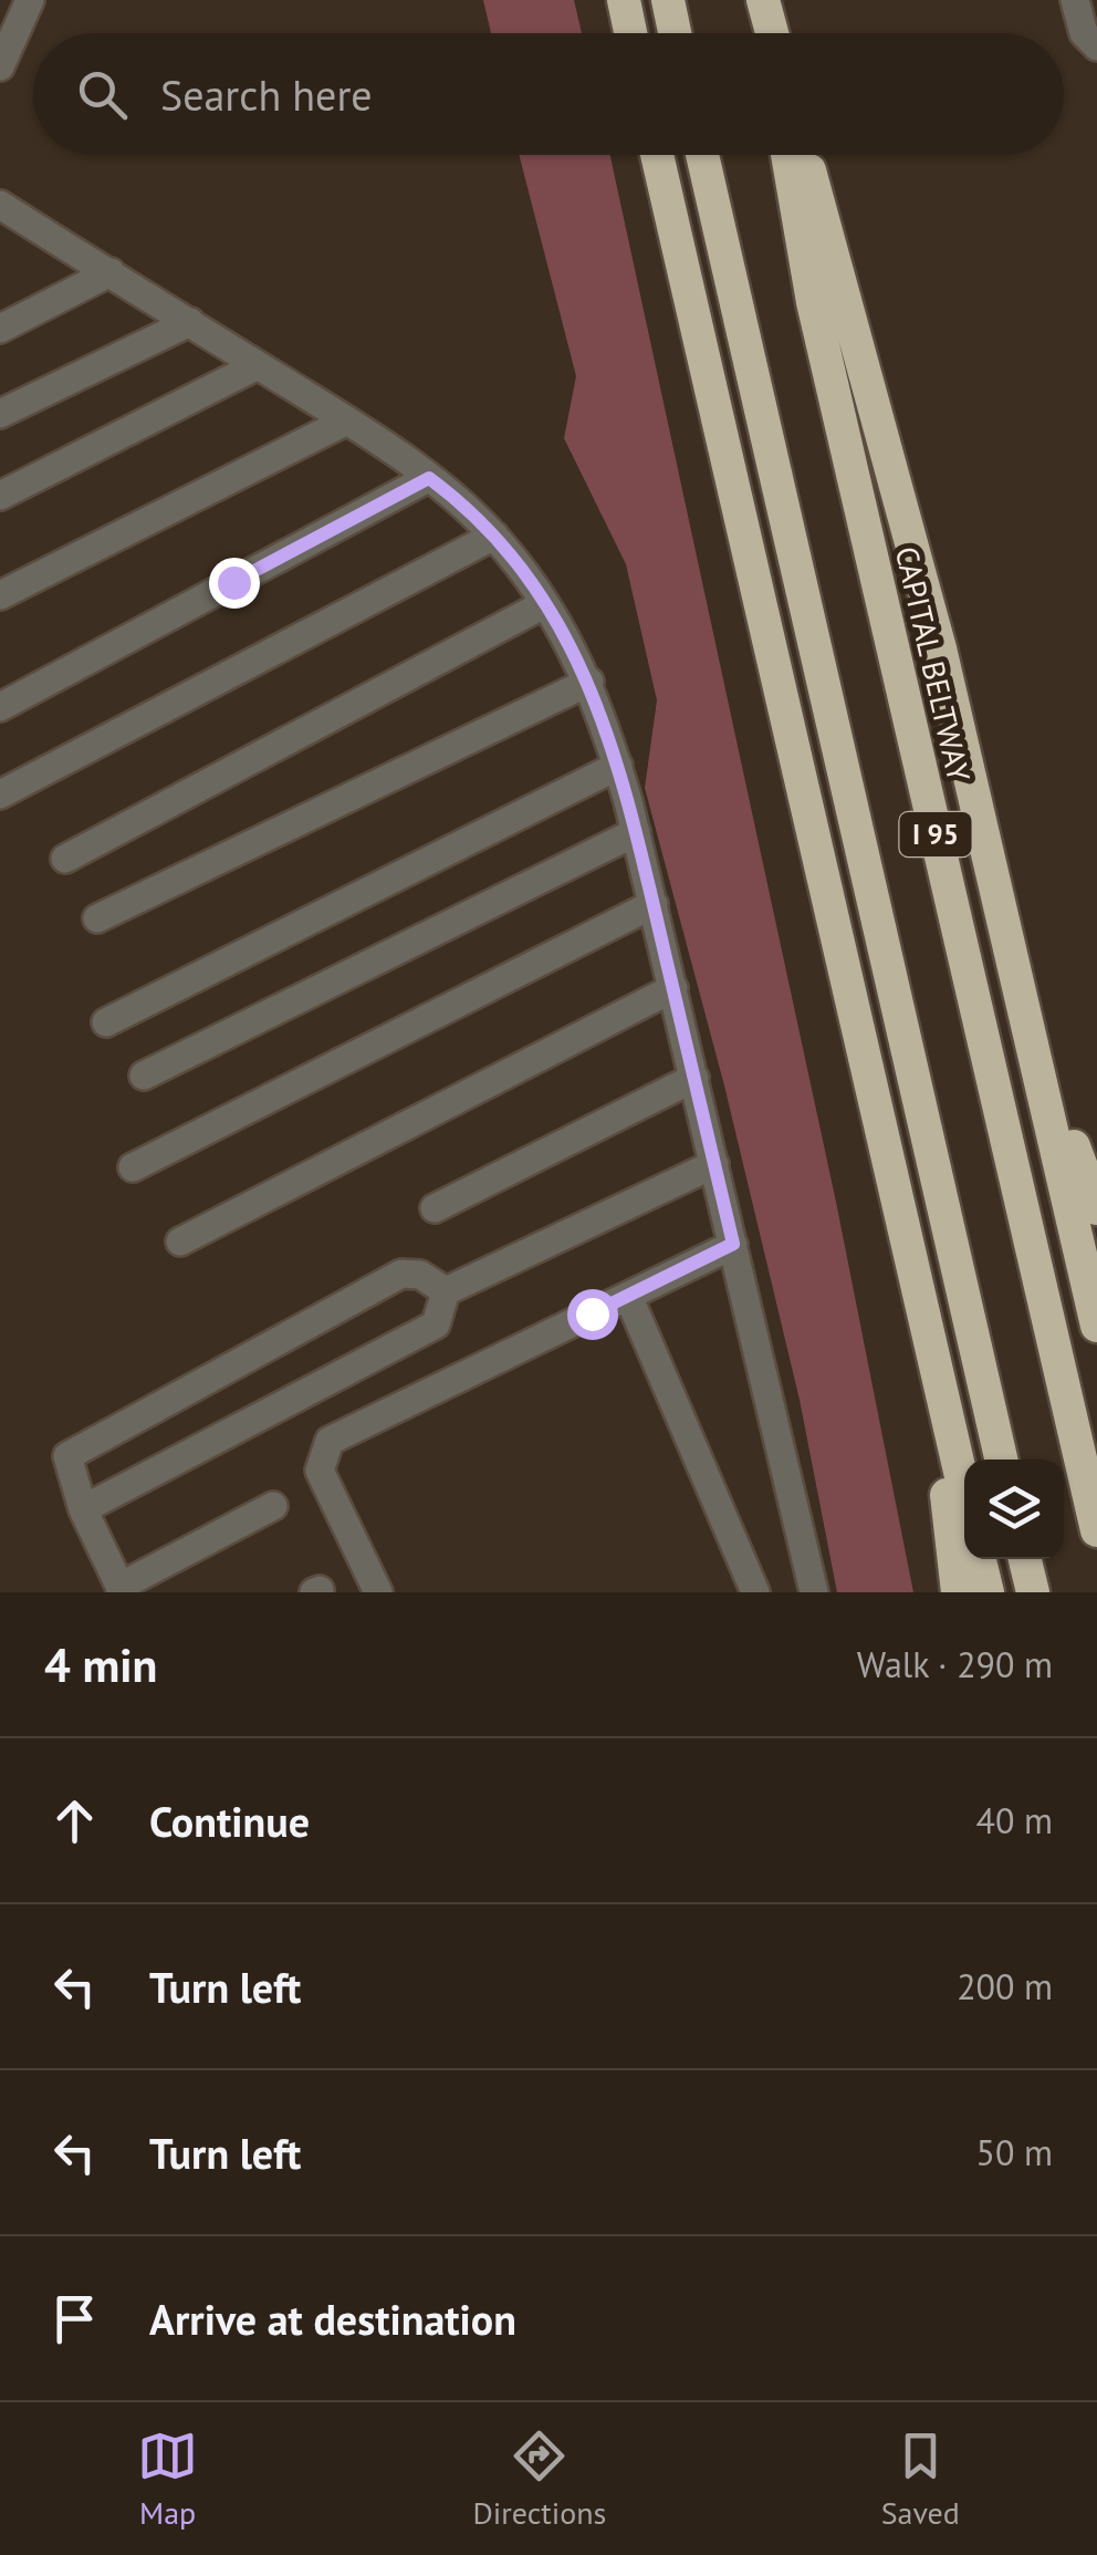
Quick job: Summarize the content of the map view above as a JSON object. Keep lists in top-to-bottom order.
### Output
{
  "streets": {
    "highway": ["CAPITAL BELTWAY", "I 95"]
  },
  "page": {
    "search": "Search here",
    "heading": ["4 min", "Walk · 290 m"],
    "list": [
      ["Continue", "40 m"],
      ["Turn left", "200 m"],
      ["Turn left", "50 m"],
      "Arrive at destination"
    ],
    "nav": ["Map", "Directions", "Saved"]
  }
}
